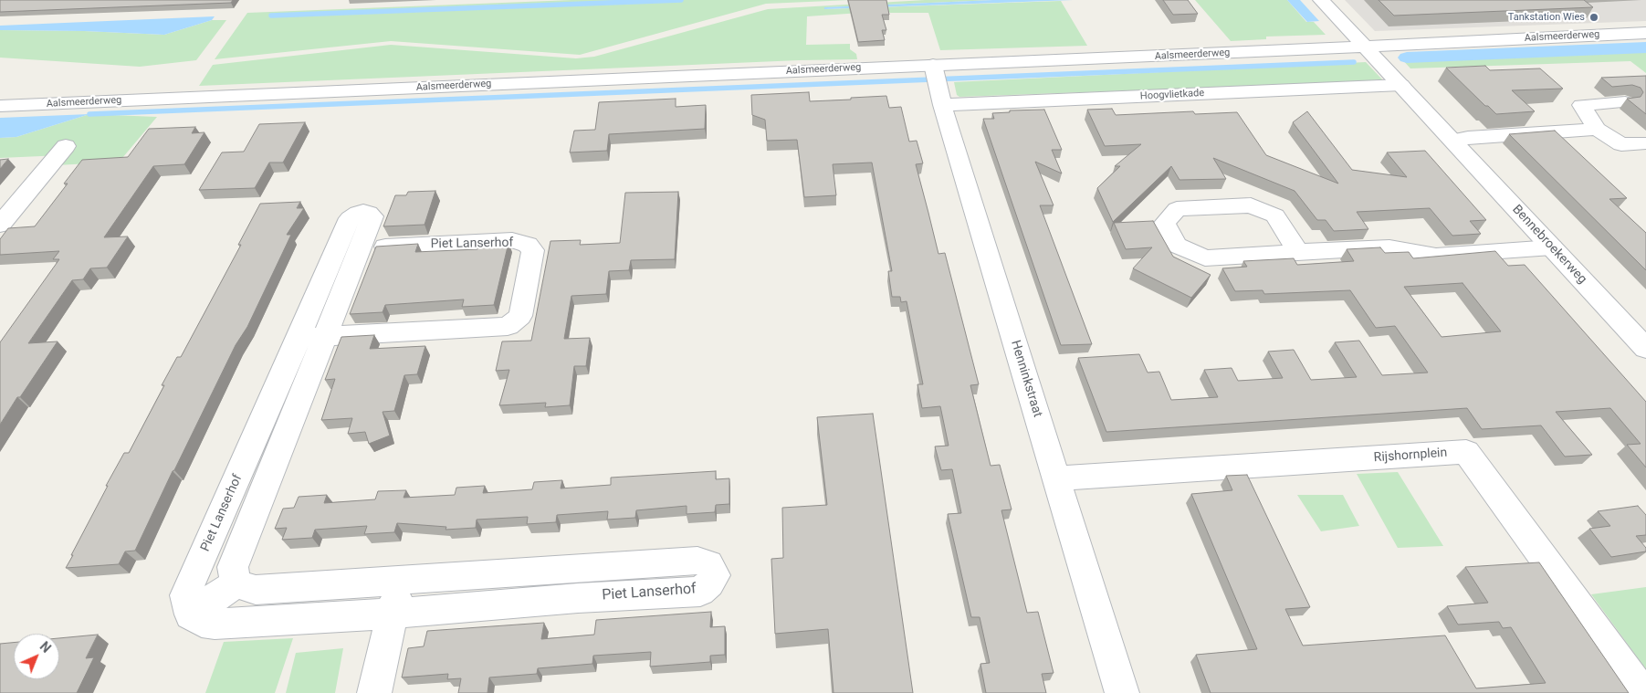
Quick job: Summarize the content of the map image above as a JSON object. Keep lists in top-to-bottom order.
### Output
{
  "streets": {
    "street": [
      "Aalsmeerderweg",
      "Hoogvlietkade",
      "Piet Lanserhof",
      "Bennebroekerweg",
      "Henninkstraat",
      "Rijshornplein"
    ]
  },
  "crossings": [
    ["Aalsmeerderweg", "Hoogvlietkade"],
    ["Aalsmeerderweg", "Bennebroekerweg"],
    ["Aalsmeerderweg", "Henninkstraat"],
    ["Hoogvlietkade", "Bennebroekerweg"],
    ["Hoogvlietkade", "Henninkstraat"],
    ["Henninkstraat", "Rijshornplein"]
  ],
  "places": ["Tankstation Wies"],
  "north": "top right"
}
